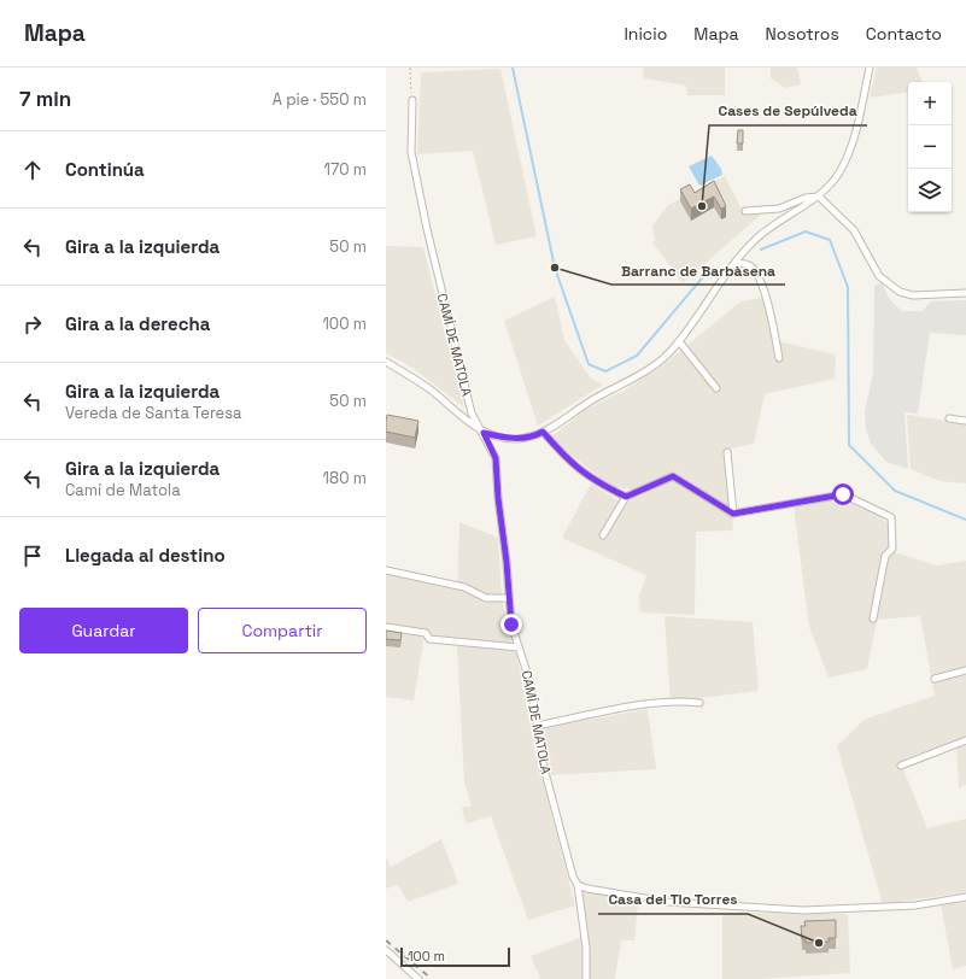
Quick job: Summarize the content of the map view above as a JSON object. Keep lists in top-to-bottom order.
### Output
{
  "streets": {
    "street": ["CAMÍ DE MATOLA"]
  },
  "places": ["Cases de Sepúlveda", "Barranc de Barbàsena", "Casa del Tio Torres"],
  "scale_bar": "100 m",
  "page": {
    "header": "Mapa",
    "nav": [
      "Inicio",
      "Mapa",
      "Nosotros",
      "Contacto"
    ],
    "heading": ["7 min", "A pie · 550 m"],
    "map_buttons": ["+", "−"],
    "list": [
      ["Continúa", "170 m"],
      ["Gira a la izquierda", "50 m"],
      ["Gira a la derecha", "100 m"],
      ["Gira a la izquierda", "Vereda de Santa Teresa", "50 m"],
      ["Gira a la izquierda", "Camí de Matola", "180 m"],
      "Llegada al destino"
    ],
    "buttons": ["Guardar", "Compartir"],
    "scale": "100 m"
  }
}
